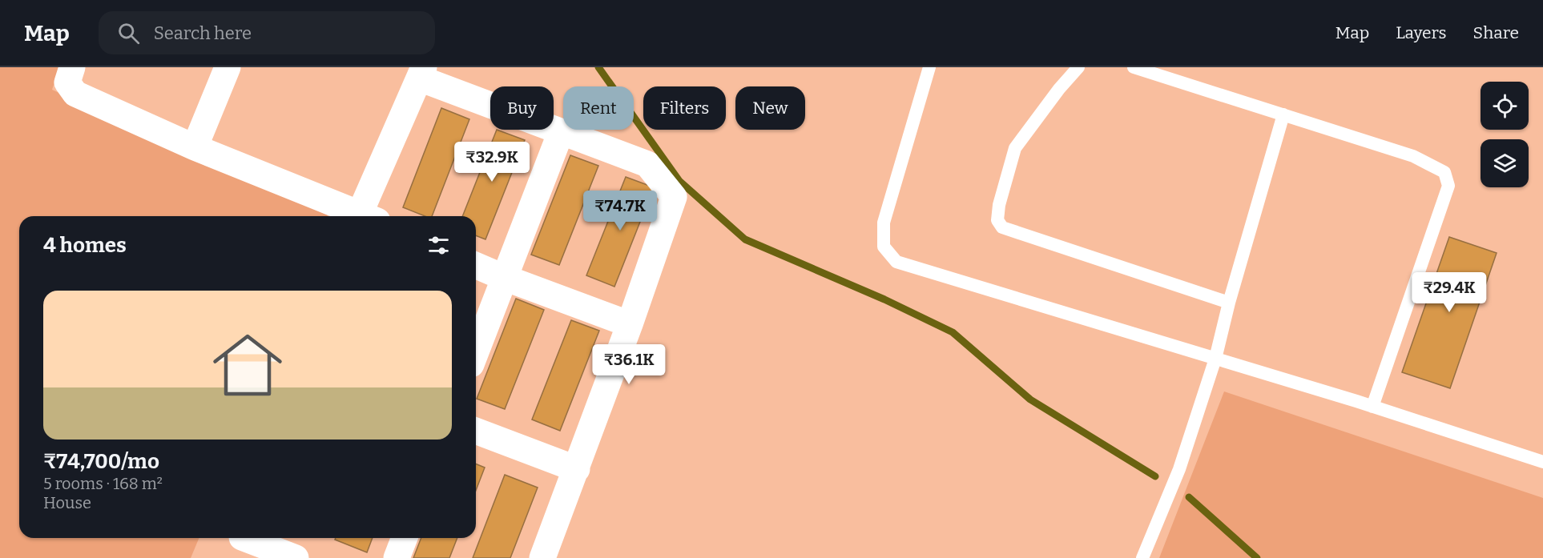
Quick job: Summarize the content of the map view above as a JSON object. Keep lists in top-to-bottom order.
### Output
{
  "page": {
    "header": "Map",
    "search": "Search here",
    "nav": ["Map", "Layers", "Share"],
    "chip": [
      "Buy",
      "Rent",
      "Filters",
      "New"
    ],
    "price": [
      "₹32.9K",
      "₹74.7K",
      "₹29.4K",
      "₹36.1K"
    ],
    "heading": "4 homes",
    "list": [
      {
        "name": "₹74,700/mo",
        "note": "5 rooms · 168 m² · House"
      }
    ]
  }
}
